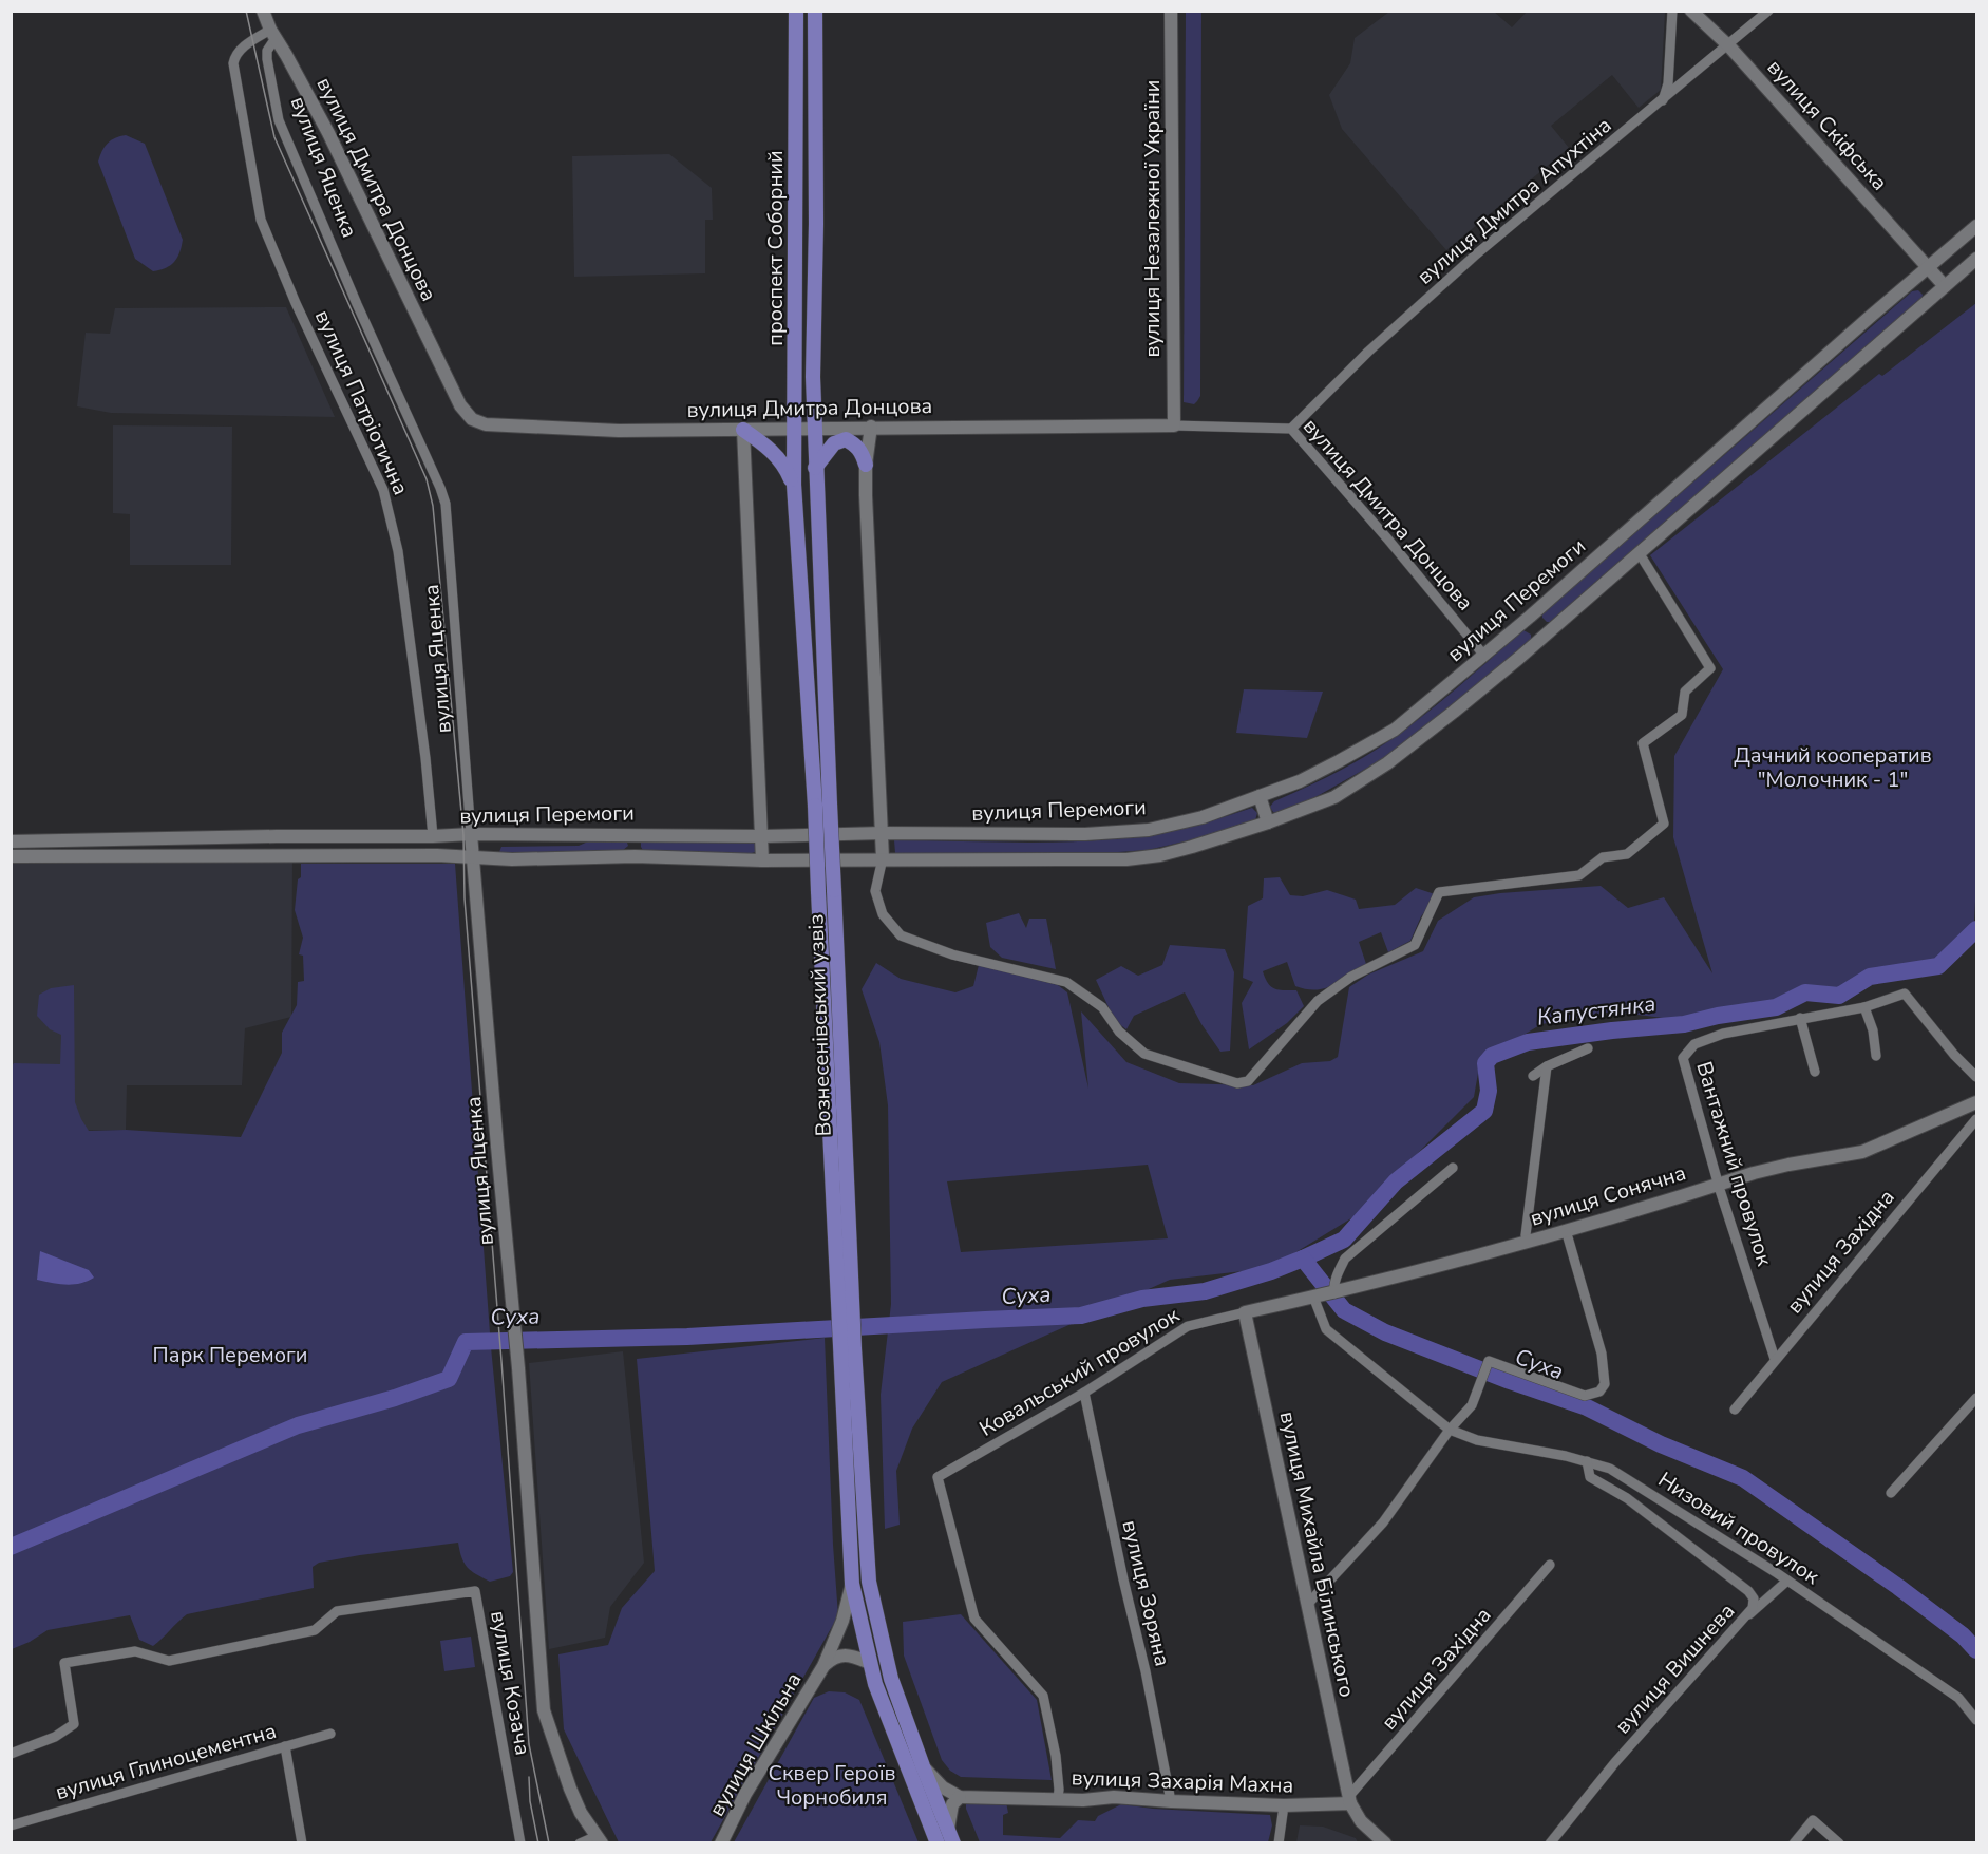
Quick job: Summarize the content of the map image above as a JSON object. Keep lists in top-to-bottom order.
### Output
{
  "streets": {
    "main road": [
      "вулиця Скіфська",
      "вулиця Яценка",
      "вулиця Дмитра Донцова",
      "вулиця Незалежної України",
      "проспект Соборний",
      "вулиця Перемоги",
      "Вознесенівський узвіз",
      "вулиця Сонячна",
      "вулиця Михайла Білинського",
      "вулиця Шкільна",
      "вулиця Захарія Махна"
    ],
    "street": [
      "вулиця Дмитра Апухтіна",
      "вулиця Патріотична",
      "Вантажний провулок",
      "вулиця Західна",
      "Ковальський провулок",
      "Низовий провулок",
      "вулиця Зоряна",
      "вулиця Вишнева",
      "вулиця Козача",
      "вулиця Глиноцементна"
    ]
  },
  "crossings": [
    ["вулиця Скіфська", "вулиця Дмитра Апухтіна"],
    ["вулиця Скіфська", "вулиця Перемоги"],
    ["вулиця Яценка", "вулиця Дмитра Донцова"],
    ["вулиця Яценка", "вулиця Патріотична"],
    ["вулиця Яценка", "вулиця Перемоги"],
    ["вулиця Дмитра Донцова", "вулиця Дмитра Апухтіна"],
    ["вулиця Дмитра Донцова", "вулиця Незалежної України"],
    ["вулиця Дмитра Донцова", "проспект Соборний"],
    ["вулиця Дмитра Донцова", "вулиця Патріотична"],
    ["вулиця Дмитра Донцова", "вулиця Перемоги"],
    ["проспект Соборний", "Вознесенівський узвіз"],
    ["вулиця Патріотична", "вулиця Перемоги"],
    ["Вознесенівський узвіз", "вулиця Шкільна"],
    ["Вантажний провулок", "вулиця Сонячна"],
    ["Вантажний провулок", "вулиця Західна"],
    ["вулиця Сонячна", "Ковальський провулок"],
    ["вулиця Сонячна", "Низовий провулок"],
    ["вулиця Сонячна", "вулиця Михайла Білинського"],
    ["вулиця Західна", "вулиця Михайла Білинського"],
    ["вулиця Західна", "вулиця Захарія Махна"],
    ["Ковальський провулок", "вулиця Михайла Білинського"],
    ["Ковальський провулок", "вулиця Зоряна"],
    ["Ковальський провулок", "вулиця Захарія Махна"],
    ["Низовий провулок", "вулиця Вишнева"],
    ["вулиця Михайла Білинського", "вулиця Захарія Махна"],
    ["вулиця Зоряна", "вулиця Захарія Махна"]
  ],
  "water": ["Капустянка", "Суха"],
  "parks": ["Дачний кооператив \"Молочник - 1\"", "Парк Перемоги", "Сквер Героїв Чорнобиля"]
}
